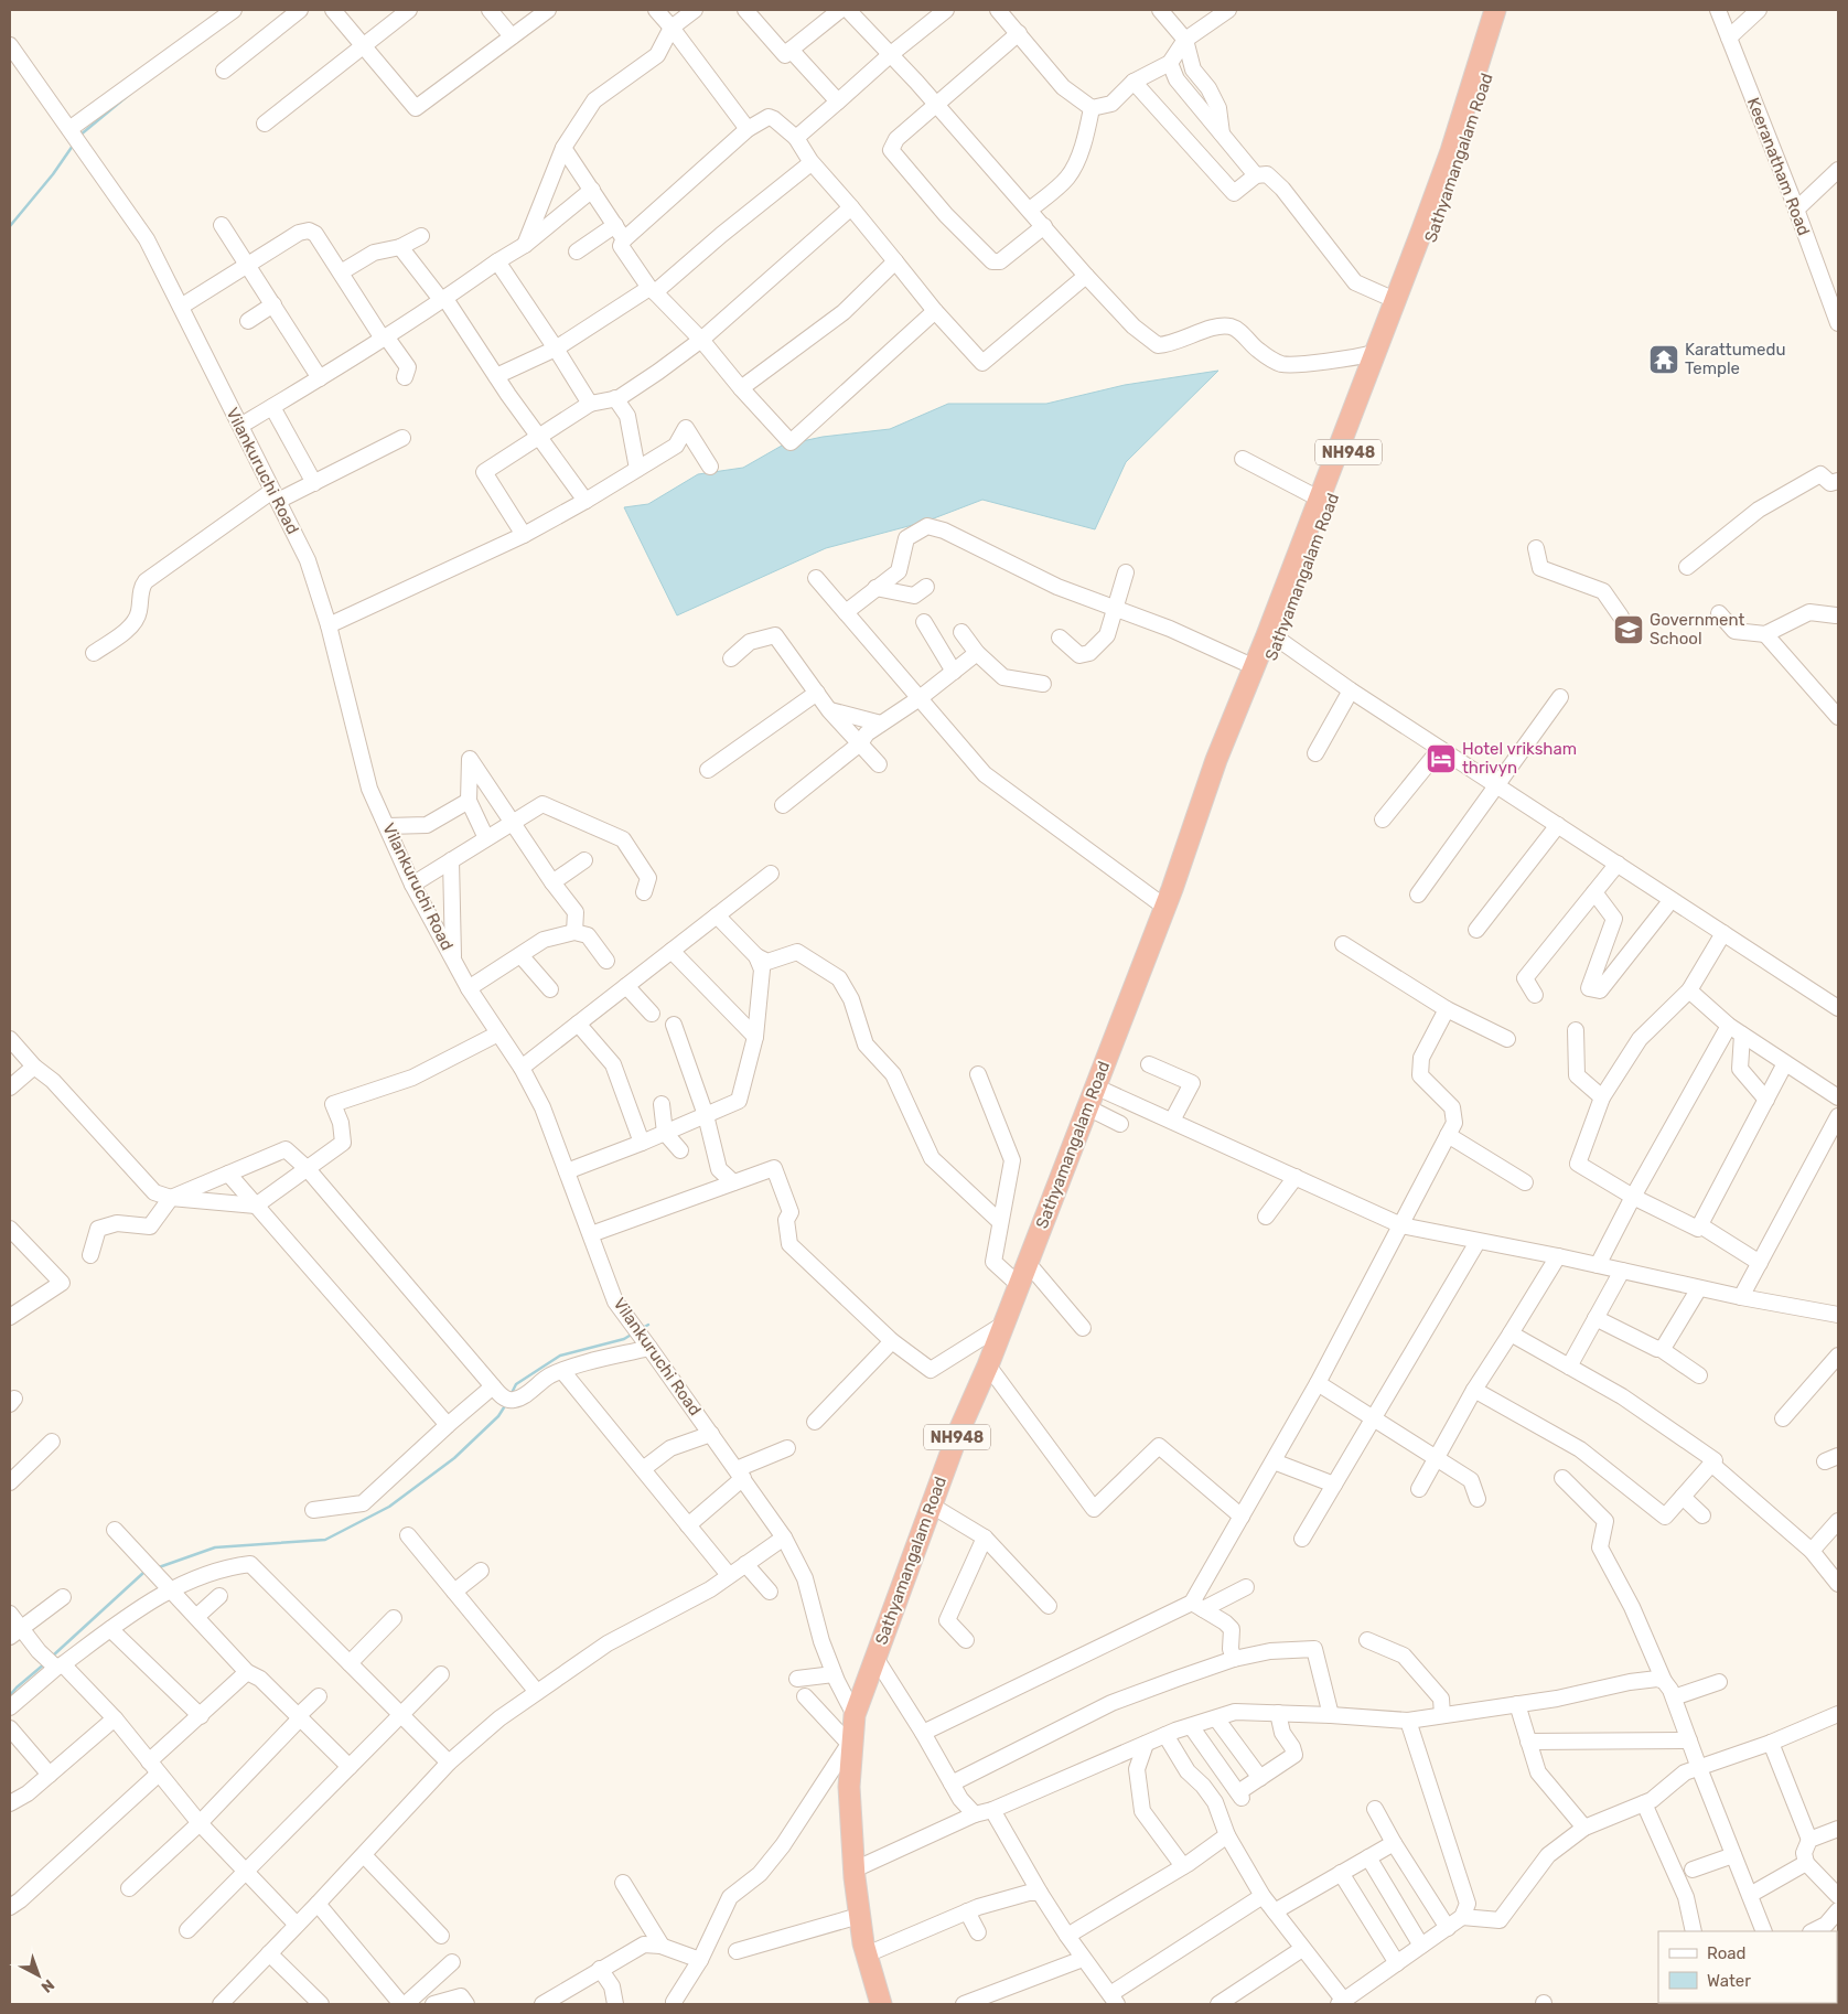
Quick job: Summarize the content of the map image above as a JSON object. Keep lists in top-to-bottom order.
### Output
{
  "streets": {
    "highway": ["Sathyamangalam Road", "NH948"],
    "street": ["Keeranatham Road", "Vilankuruchi Road"]
  },
  "crossings": [
    ["Sathyamangalam Road", "Vilankuruchi Road"]
  ],
  "places": {
    "temple": ["Karattumedu Temple"],
    "school or university": ["Government School"],
    "hotel": ["Hotel vriksham thrivyn"]
  },
  "legend": ["Road", "Water"],
  "north": "bottom right"
}
